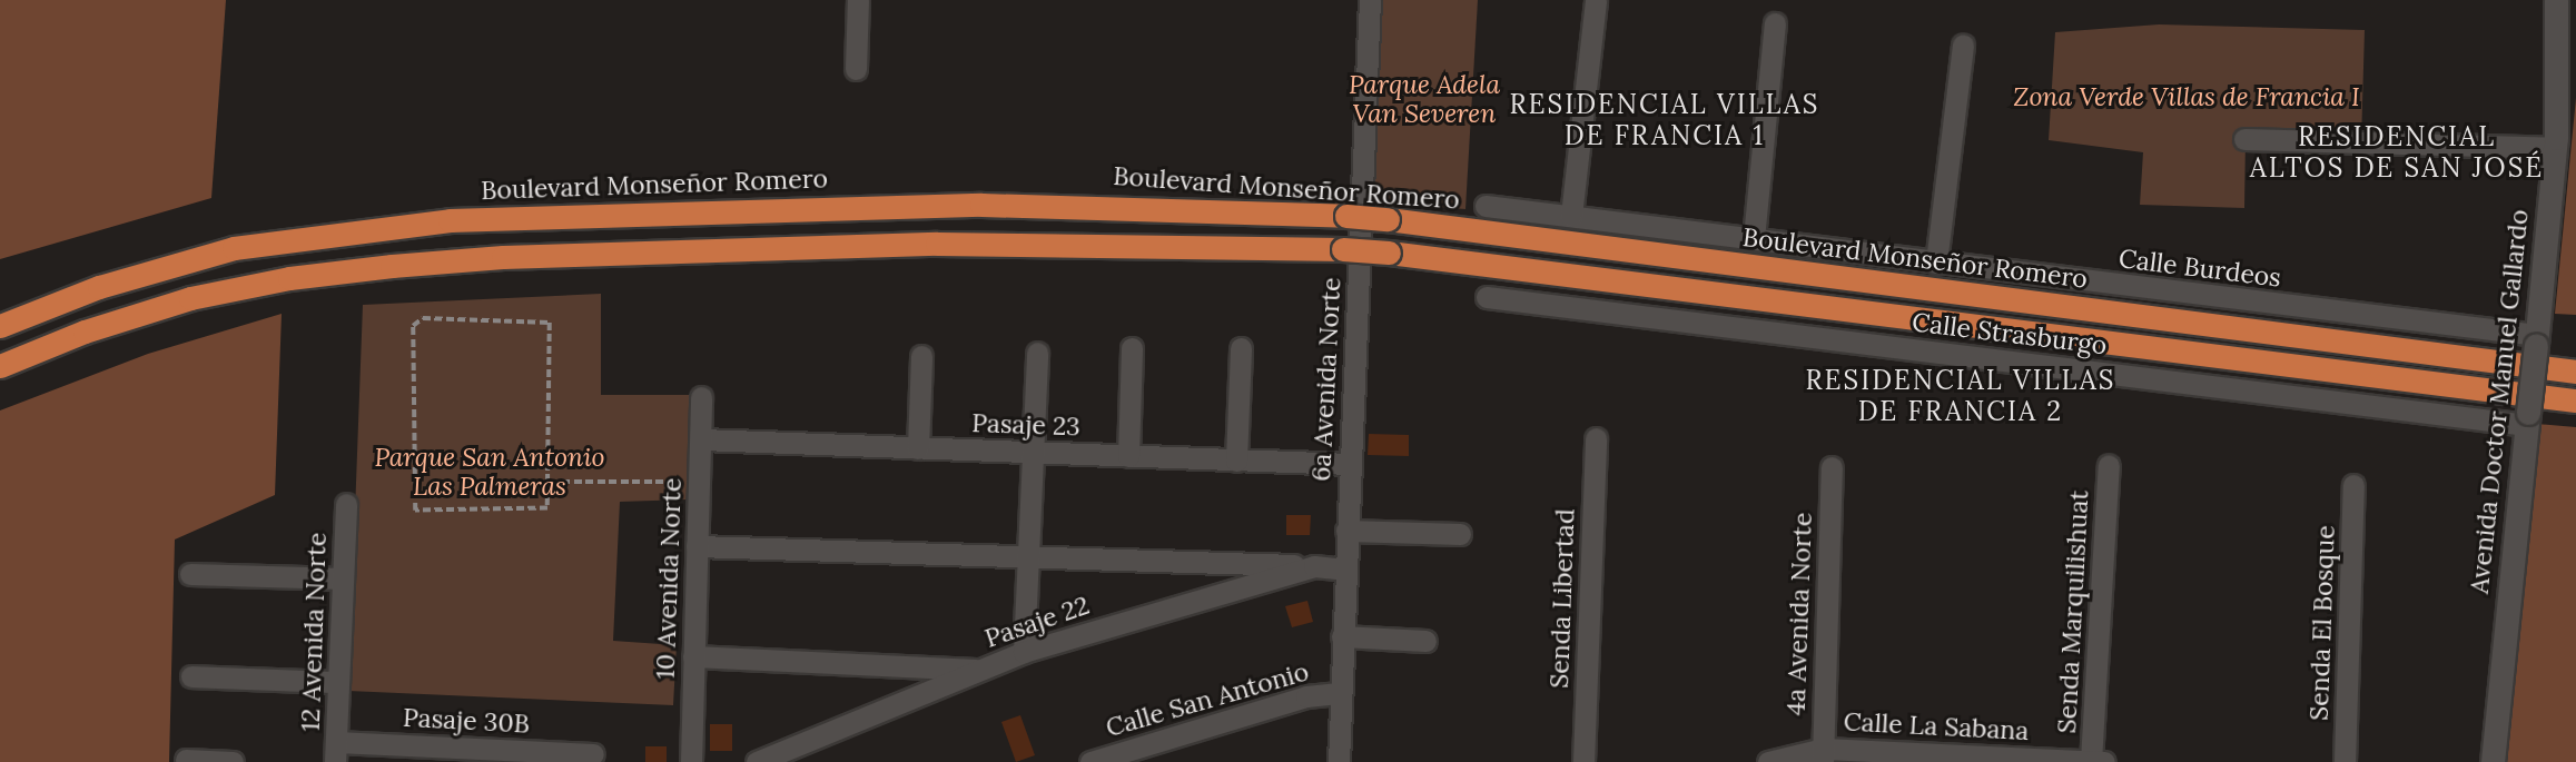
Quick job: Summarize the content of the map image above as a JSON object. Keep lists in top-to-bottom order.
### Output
{
  "streets": {
    "highway": ["Boulevard Monseñor Romero"],
    "street": [
      "Calle Burdeos",
      "Calle Strasburgo",
      "6a Avenida Norte",
      "Avenida Doctor Manuel Gallardo",
      "Pasaje 23",
      "10 Avenida Norte",
      "Senda Libertad",
      "Senda Marquilishuat",
      "4a Avenida Norte",
      "Pasaje 22",
      "Senda El Bosque",
      "12 Avenida Norte",
      "Calle San Antonio",
      "Pasaje 30B",
      "Calle La Sabana"
    ]
  },
  "crossings": [
    ["Calle Burdeos", "Avenida Doctor Manuel Gallardo"],
    ["Calle Strasburgo", "Avenida Doctor Manuel Gallardo"],
    ["6a Avenida Norte", "Pasaje 23"],
    ["6a Avenida Norte", "Pasaje 22"],
    ["6a Avenida Norte", "Calle San Antonio"],
    ["Pasaje 23", "10 Avenida Norte"],
    ["Senda Marquilishuat", "Calle La Sabana"],
    ["4a Avenida Norte", "Calle La Sabana"],
    ["12 Avenida Norte", "Pasaje 30B"]
  ],
  "districts": ["RESIDENCIAL VILLAS DE FRANCIA 1", "RESIDENCIAL ALTOS DE SAN JOSÉ", "RESIDENCIAL VILLAS DE FRANCIA 2"],
  "parks": ["Parque Adela Van Severen", "Zona Verde Villas de Francia I", "Parque San Antonio Las Palmeras"]
}
